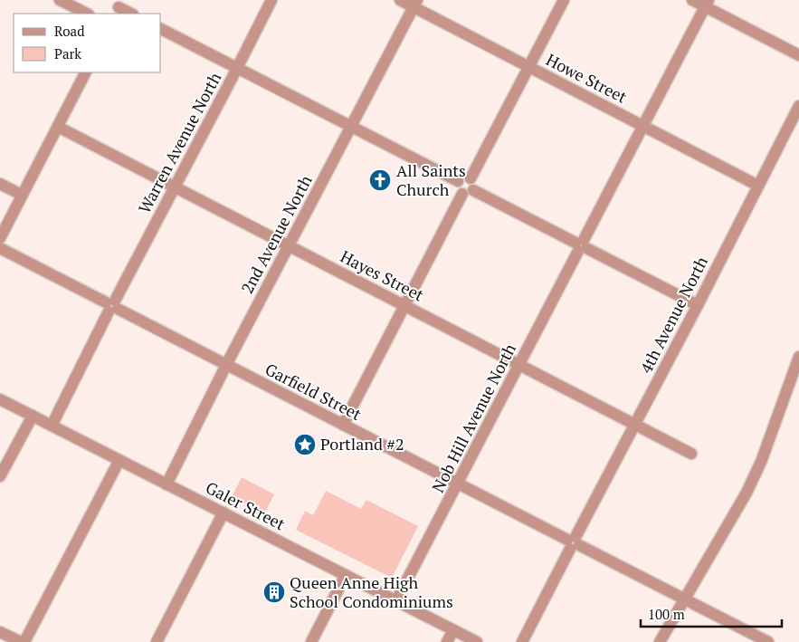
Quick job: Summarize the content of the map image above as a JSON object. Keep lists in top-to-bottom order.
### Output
{
  "streets": {
    "street": [
      "Howe Street",
      "Warren Avenue North",
      "2nd Avenue North",
      "Hayes Street",
      "4th Avenue North",
      "Garfield Street",
      "Nob Hill Avenue North",
      "Galer Street"
    ]
  },
  "crossings": [
    ["Howe Street", "2nd Avenue North"],
    ["Howe Street", "4th Avenue North"],
    ["Howe Street", "Nob Hill Avenue North"],
    ["Warren Avenue North", "Hayes Street"],
    ["Warren Avenue North", "Garfield Street"],
    ["Warren Avenue North", "Galer Street"],
    ["2nd Avenue North", "Hayes Street"],
    ["2nd Avenue North", "Garfield Street"],
    ["2nd Avenue North", "Galer Street"],
    ["Hayes Street", "4th Avenue North"],
    ["Hayes Street", "Nob Hill Avenue North"],
    ["4th Avenue North", "Garfield Street"],
    ["Garfield Street", "Nob Hill Avenue North"],
    ["Nob Hill Avenue North", "Galer Street"]
  ],
  "places": {
    "church": ["All Saints Church"],
    "place": ["Portland #2"],
    "building": ["Queen Anne High School Condominiums"]
  },
  "legend": ["Road", "Park"],
  "scale_bar": "100 m"
}
